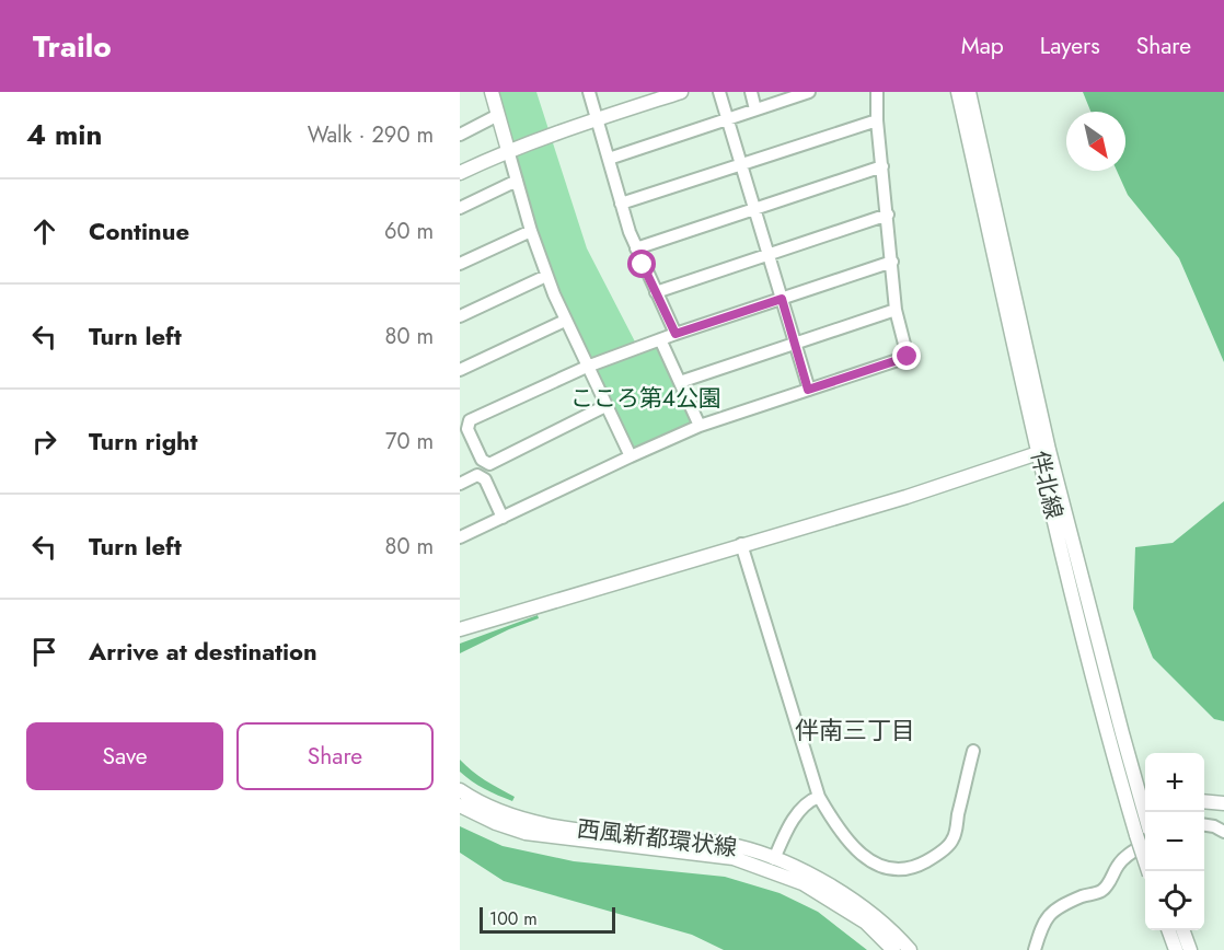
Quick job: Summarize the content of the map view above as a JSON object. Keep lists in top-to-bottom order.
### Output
{
  "streets": {
    "street": ["伴北線", "西風新都環状線"]
  },
  "districts": ["伴南三丁目"],
  "parks": ["こころ第４公園"],
  "scale_bar": "100 m",
  "north": "bottom right",
  "page": {
    "header": "Trailo",
    "nav": ["Map", "Layers", "Share"],
    "heading": ["4 min", "Walk · 290 m"],
    "list": [
      ["Continue", "60 m"],
      ["Turn left", "80 m"],
      ["Turn right", "70 m"],
      ["Turn left", "80 m"],
      "Arrive at destination"
    ],
    "buttons": ["Save", "Share"],
    "map_buttons": ["+", "−"],
    "scale": "100 m"
  }
}
